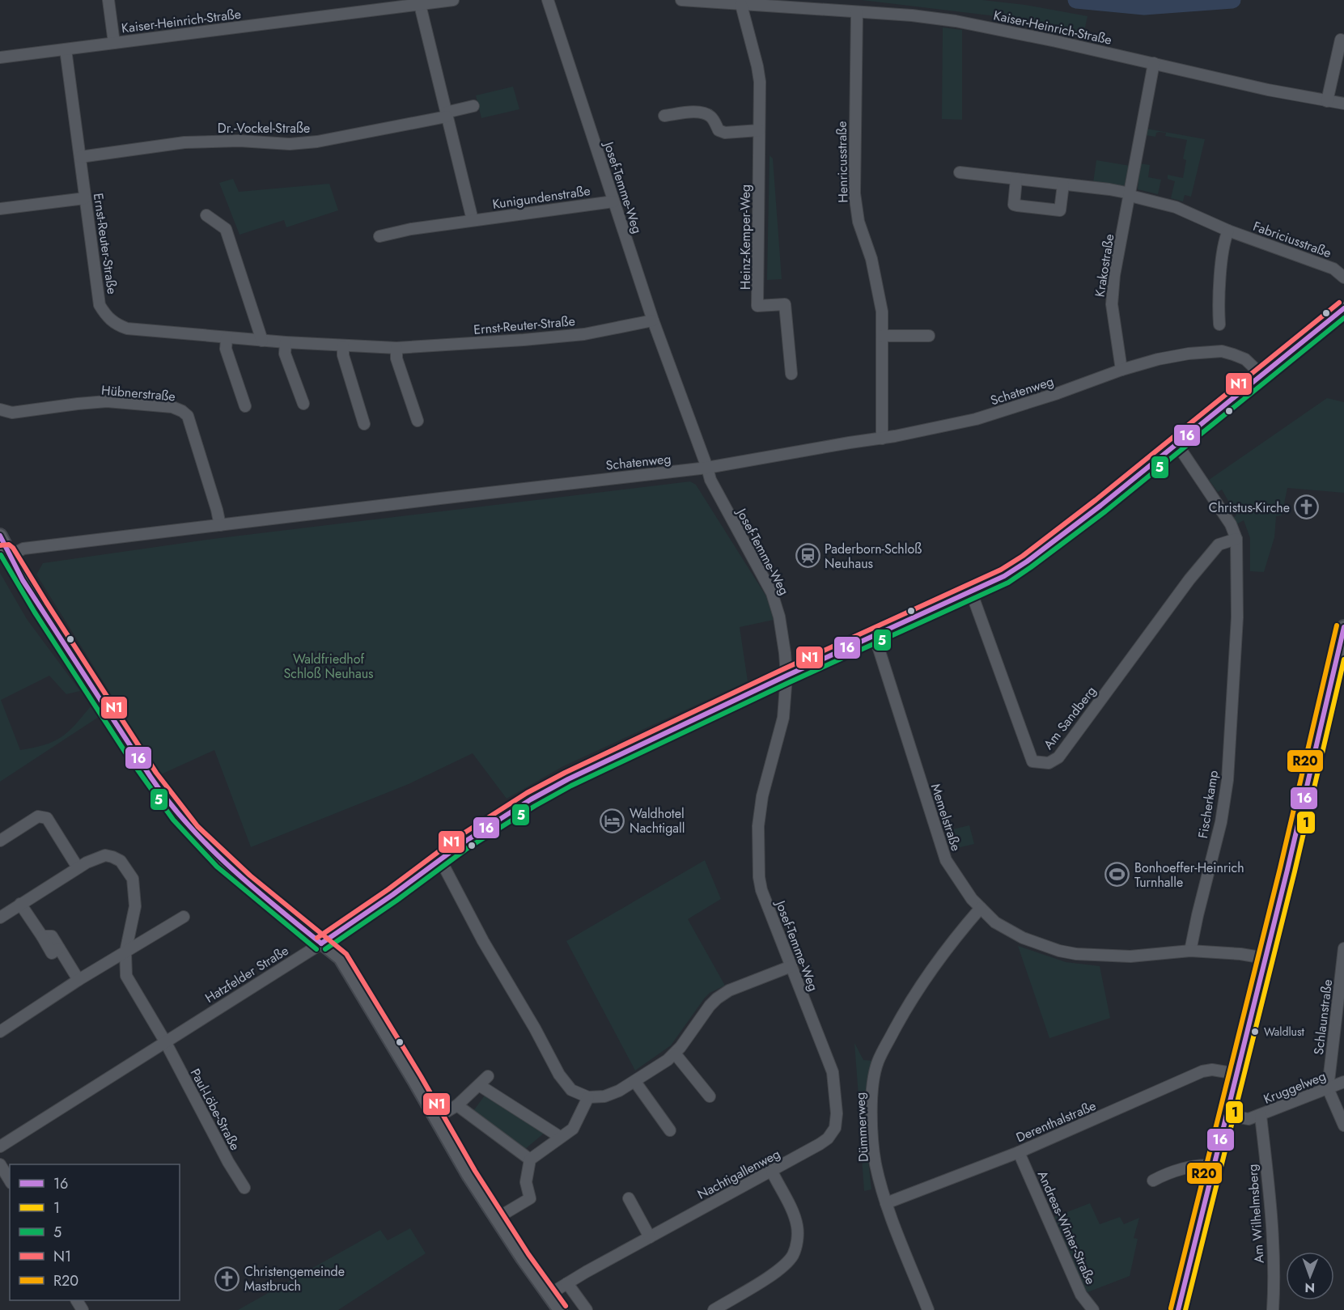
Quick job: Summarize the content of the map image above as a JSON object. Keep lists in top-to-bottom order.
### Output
{
  "streets": {
    "street": [
      "Kaiser-Heinrich-Straße",
      "Dr.-Vockel-Straße",
      "Henricusstraße",
      "Josef-Temme-Weg",
      "Kunigundenstraße",
      "Heinz-Kemper-Weg",
      "Fabriciusstraße",
      "Ernst-Reuter-Straße",
      "Krakostraße",
      "Schatenweg",
      "Hübnerstraße",
      "Am Sandberg",
      "Fischerkamp",
      "Memelstraße",
      "Hatzfelder Straße",
      "Schlaunstraße",
      "Kruggelweg",
      "Paul-Löbe-Straße",
      "Derenthalstraße",
      "Dümmerweg",
      "Nachtigallenweg",
      "Am Wilhelmsberg",
      "Andreas-Winter-Straße"
    ]
  },
  "crossings": [
    ["Kaiser-Heinrich-Straße", "Henricusstraße"],
    ["Kaiser-Heinrich-Straße", "Heinz-Kemper-Weg"],
    ["Kaiser-Heinrich-Straße", "Ernst-Reuter-Straße"],
    ["Kaiser-Heinrich-Straße", "Krakostraße"],
    ["Dr.-Vockel-Straße", "Ernst-Reuter-Straße"],
    ["Henricusstraße", "Schatenweg"],
    ["Josef-Temme-Weg", "Kunigundenstraße"],
    ["Josef-Temme-Weg", "Ernst-Reuter-Straße"],
    ["Josef-Temme-Weg", "Schatenweg"],
    ["Josef-Temme-Weg", "Hatzfelder Straße"],
    ["Josef-Temme-Weg", "Nachtigallenweg"],
    ["Fabriciusstraße", "Krakostraße"],
    ["Krakostraße", "Schatenweg"],
    ["Schatenweg", "Hübnerstraße"],
    ["Schatenweg", "Hatzfelder Straße"],
    ["Am Sandberg", "Fischerkamp"],
    ["Am Sandberg", "Hatzfelder Straße"],
    ["Fischerkamp", "Memelstraße"],
    ["Fischerkamp", "Hatzfelder Straße"],
    ["Memelstraße", "Hatzfelder Straße"],
    ["Memelstraße", "Dümmerweg"],
    ["Hatzfelder Straße", "Paul-Löbe-Straße"],
    ["Schlaunstraße", "Kruggelweg"],
    ["Kruggelweg", "Am Wilhelmsberg"],
    ["Derenthalstraße", "Dümmerweg"],
    ["Derenthalstraße", "Andreas-Winter-Straße"]
  ],
  "parks": ["Waldfriedhof Schloß Neuhaus"],
  "places": {
    "church": ["Christus-Kirche", "Christengemeinde Mastbruch"],
    "station": ["Paderborn-Schloß Neuhaus"],
    "hotel": ["Waldhotel Nachtigall"],
    "sports": ["Bonhoeffer-Heinrich Turnhalle"],
    "other": ["Waldlust"]
  },
  "lines": [
    "transit line N1",
    "transit line 16",
    "transit line 5",
    "transit line R20",
    "transit line 1"
  ],
  "legend": [
    "16",
    "1",
    "5",
    "N1",
    "R20"
  ],
  "north": "bottom"
}
